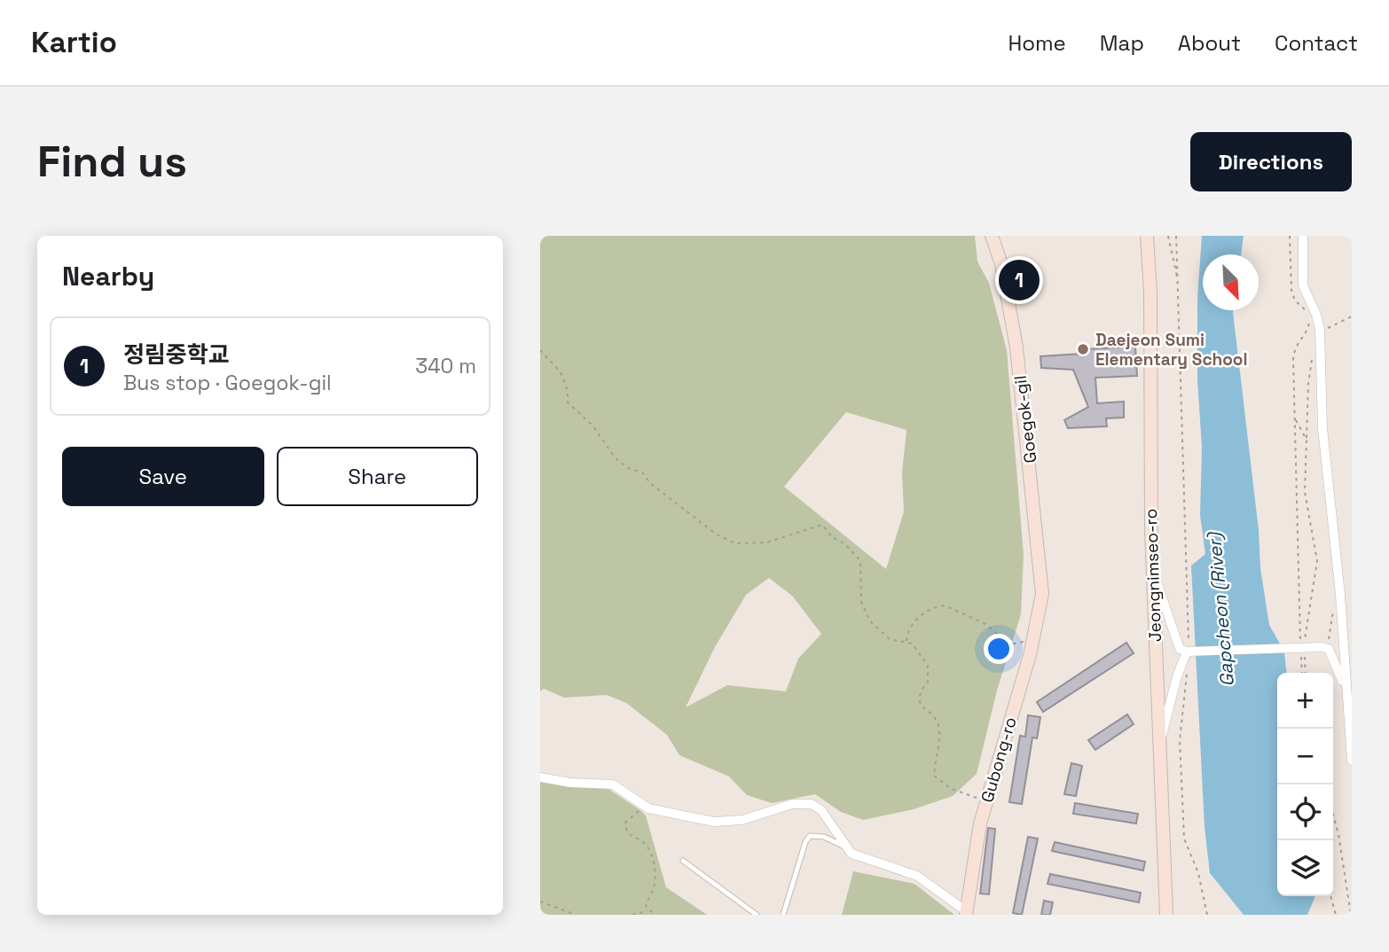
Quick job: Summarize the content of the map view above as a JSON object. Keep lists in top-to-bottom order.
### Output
{
  "streets": {
    "street": ["Goegok-gil", "Jeongnimseo-ro", "Gubong-ro"]
  },
  "crossings": [
    ["Goegok-gil", "Gubong-ro"]
  ],
  "water": ["Gapcheon (River)"],
  "places": ["Daejeon Sumi Elementary School"],
  "north": "bottom right",
  "page": {
    "header": "Kartio",
    "nav": [
      "Home",
      "Map",
      "About",
      "Contact"
    ],
    "buttons": [
      "Directions",
      ["Save", "Share"]
    ],
    "title": "Find us",
    "heading": "Nearby",
    "pins": "1",
    "list": [
      {
        "mark": "1",
        "name": "정림중학교",
        "note": "Bus stop · Goegok-gil",
        "value": "340 m"
      }
    ],
    "map_buttons": ["+", "−"]
  }
}
